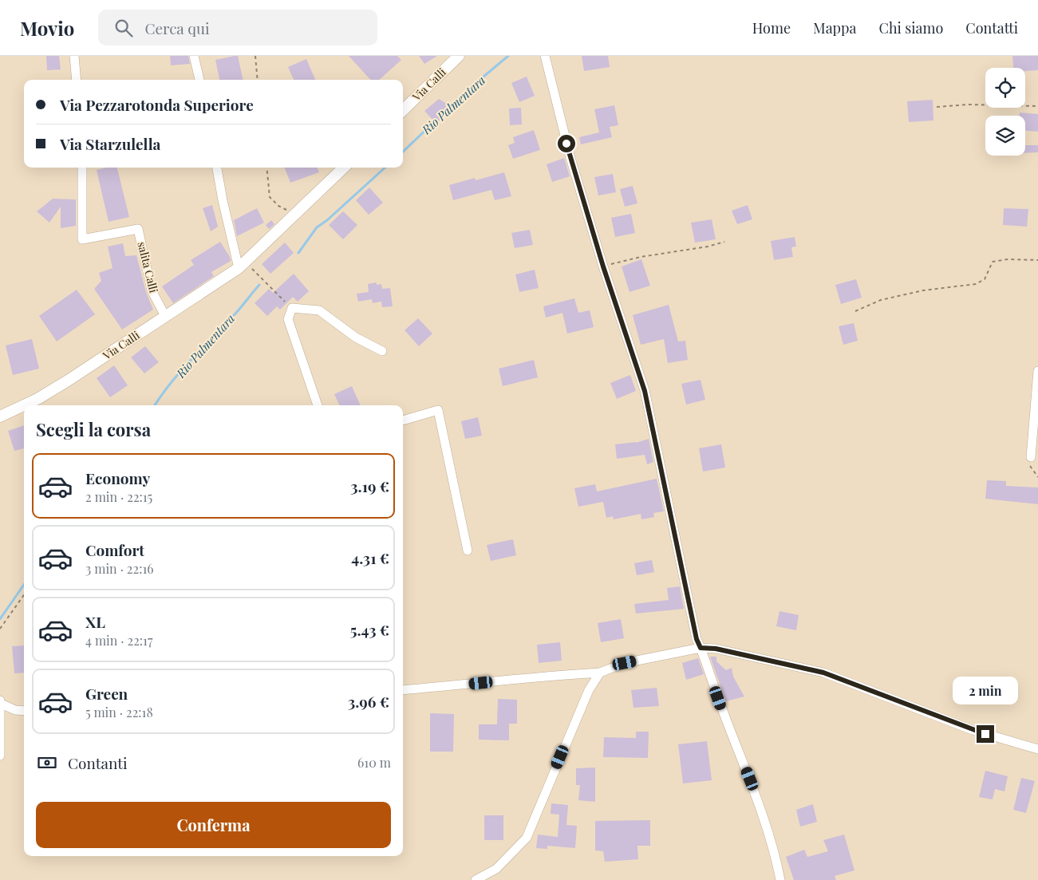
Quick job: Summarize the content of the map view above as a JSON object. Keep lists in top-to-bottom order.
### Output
{
  "streets": {
    "main road": ["Via Calli"],
    "street": ["salita Calli"]
  },
  "crossings": [
    ["Via Calli", "salita Calli"]
  ],
  "water": ["Rio Palmentara"],
  "page": {
    "header": "Movio",
    "search": "Cerca qui",
    "nav": [
      "Home",
      "Mappa",
      "Chi siamo",
      "Contatti"
    ],
    "banner": ["Via Pezzarotonda Superiore", "Via Starzulella"],
    "heading": "Scegli la corsa",
    "list": [
      {
        "name": "Economy",
        "note": "2 min · 22:15",
        "value": "3.19 €"
      },
      {
        "name": "Comfort",
        "note": "3 min · 22:16",
        "value": "4.31 €"
      },
      {
        "name": "XL",
        "note": "4 min · 22:17",
        "value": "5.43 €"
      },
      {
        "name": "Green",
        "note": "5 min · 22:18",
        "value": "3.96 €"
      }
    ],
    "bubble": "2 min",
    "pay": ["Contanti", "610 m"],
    "buttons": "Conferma"
  }
}
